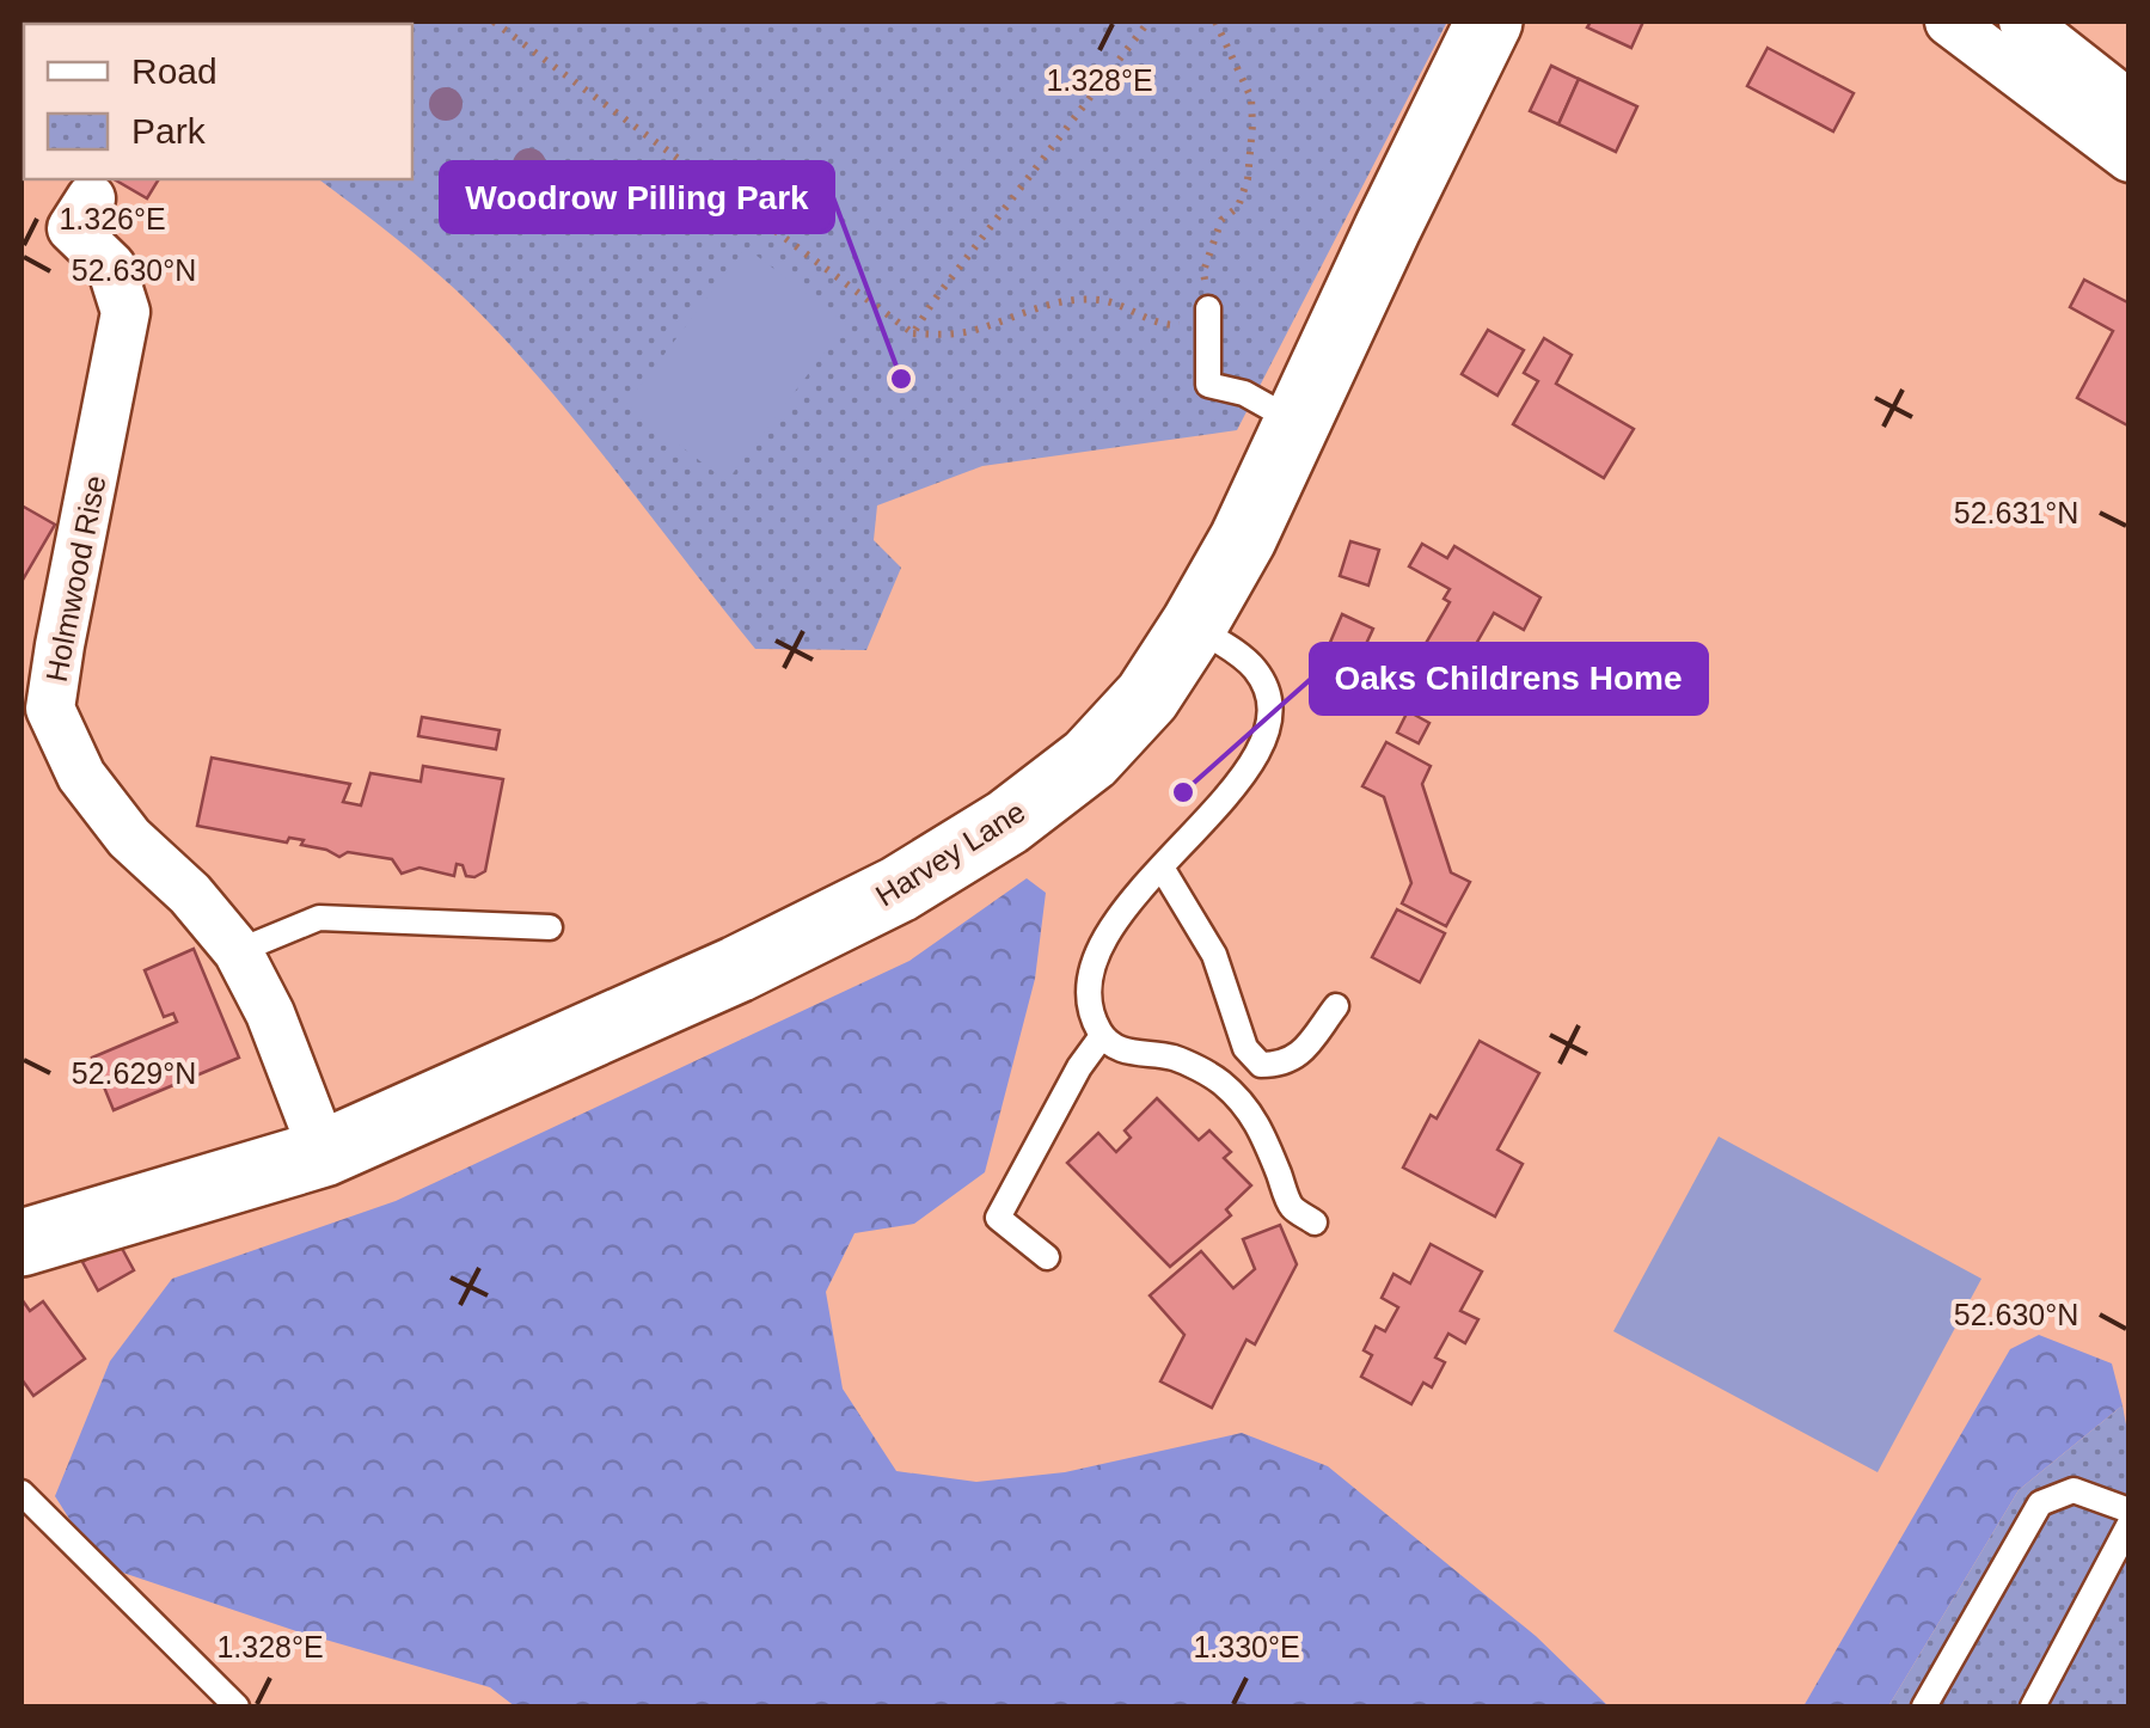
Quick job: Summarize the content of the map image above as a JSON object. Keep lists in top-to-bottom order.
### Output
{
  "streets": {
    "street": ["Holmwood Rise", "Harvey Lane"]
  },
  "crossings": [
    ["Holmwood Rise", "Harvey Lane"]
  ],
  "places": ["Woodrow Pilling Park", "Oaks Childrens Home"],
  "legend": ["Road", "Park"],
  "coordinates": [
    "1.328°E",
    "1.326°E",
    "52.630°N",
    "52.631°N",
    "52.629°N",
    "1.330°E"
  ]
}
